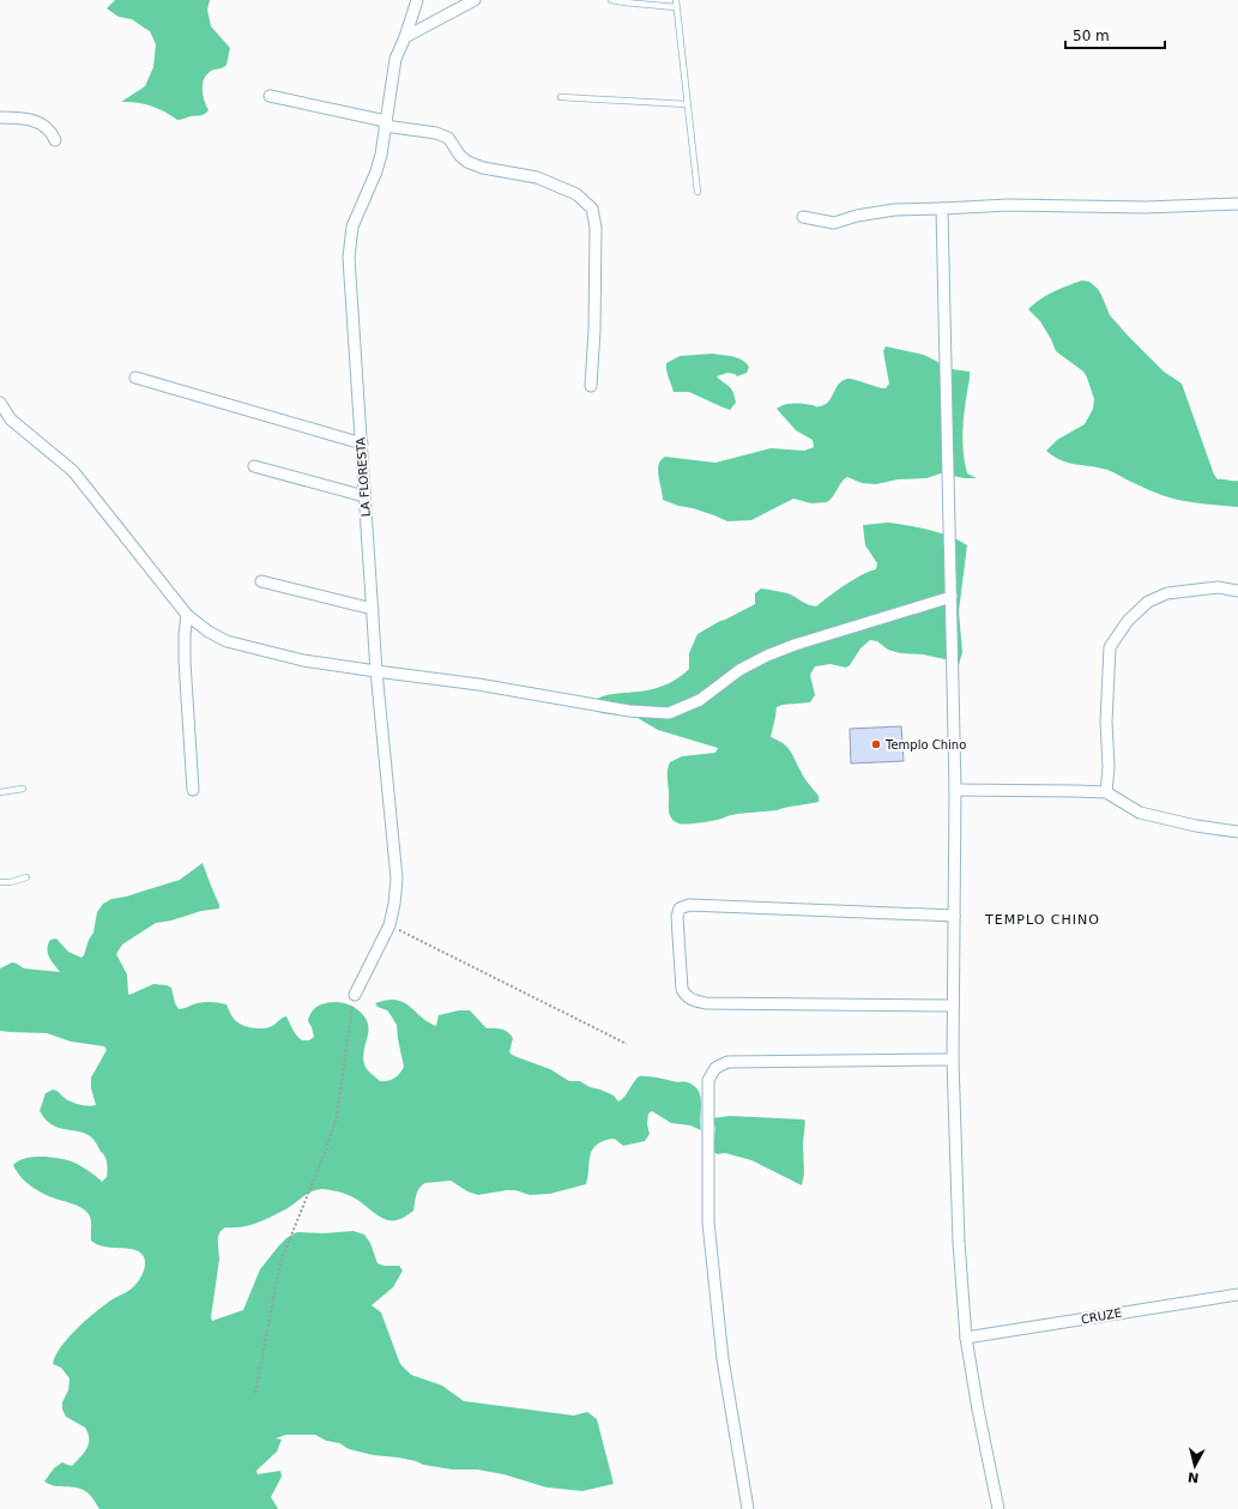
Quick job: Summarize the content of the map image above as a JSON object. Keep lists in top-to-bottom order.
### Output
{
  "streets": {
    "street": ["LA FLORESTA", "CRUZE"]
  },
  "districts": ["TEMPLO CHINO"],
  "places": ["Templo Chino"],
  "scale_bar": "50 m",
  "north": "bottom"
}
